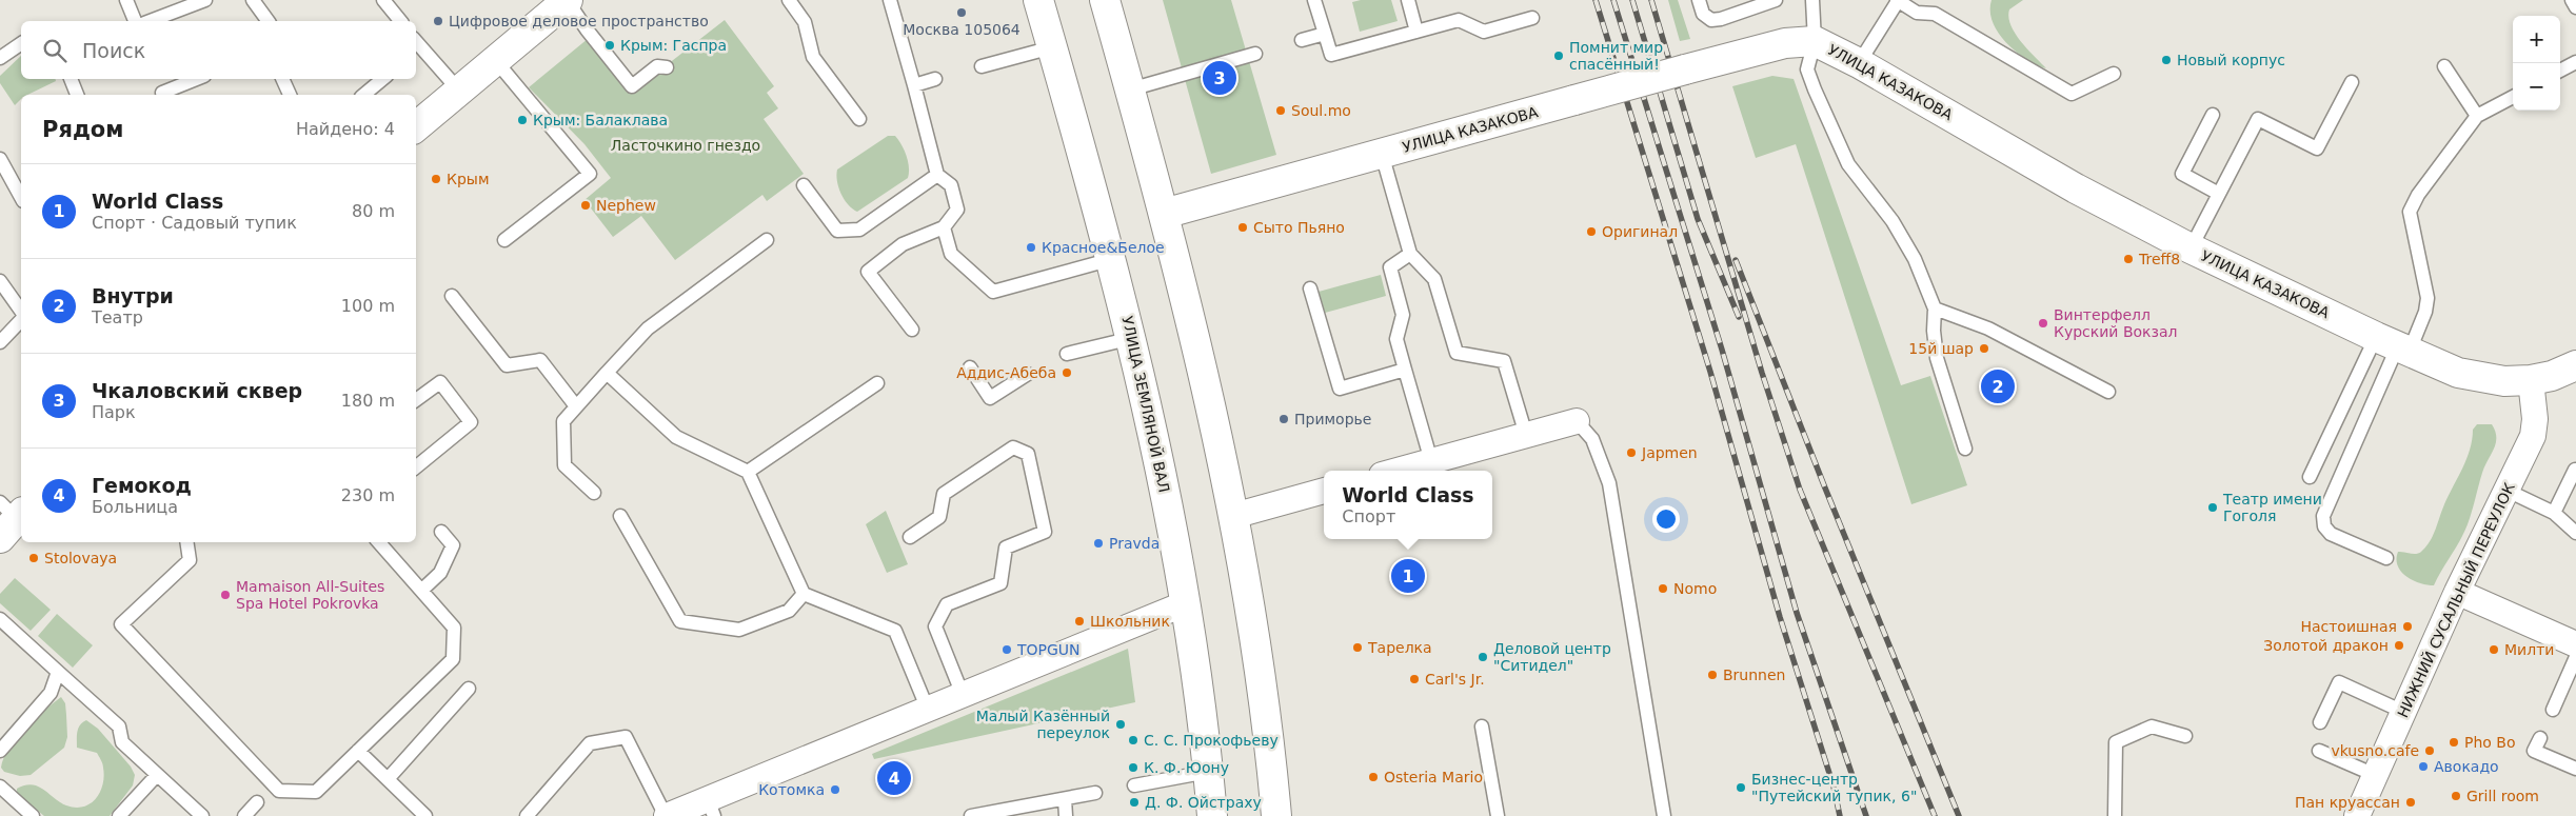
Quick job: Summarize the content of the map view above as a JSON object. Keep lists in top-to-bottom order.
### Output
{
  "streets": {
    "main road": ["УЛИЦА КАЗАКОВА", "УЛИЦА ЗЕМЛЯНОЙ ВАЛ"],
    "street": ["НИЖНИЙ СУСАЛЬНЫЙ ПЕРЕУЛОК"]
  },
  "crossings": [
    ["УЛИЦА КАЗАКОВА", "НИЖНИЙ СУСАЛЬНЫЙ ПЕРЕУЛОК"]
  ],
  "parks": ["Ласточкино гнездо"],
  "places": [
    "Москва 105064",
    "Цифровое деловое пространство",
    "Крым: Гаспра",
    "Помнит мир спасённый!",
    "Новый корпус",
    "Soul.mo",
    "Крым: Балаклава",
    "Крым",
    "Nephew",
    "Сыто Пьяно",
    "Оригинал",
    "Красное&Белое",
    "Treff8",
    "Винтерфелл Курский Вокзал",
    "15й шар",
    "Аддис-Абеба",
    "Приморье",
    "Japmen",
    "Театр имени Гоголя",
    "Pravda",
    "Stolovaya",
    "Nomo",
    "Mamaison All-Suites Spa Hotel Pokrovka",
    "Школьник",
    "Настоишная",
    "Золотой дракон",
    "Тарелка",
    "TOPGUN",
    "Милти",
    "Деловой центр \"Ситидел\"",
    "Brunnen",
    "Carl's Jr.",
    "Малый Казённый переулок",
    "С. С. Прокофьеву",
    "Pho Bo",
    "vkusno.cafe",
    "Авокадо",
    "К. Ф. Юону",
    "Osteria Mario",
    "Бизнес-центр \"Путейский тупик, 6\"",
    "Котомка",
    "Grill room",
    "Д. Ф. Ойстраху",
    "Пан круассан"
  ],
  "page": {
    "map_buttons": ["+", "−"],
    "search": "Поиск",
    "pins": [
      "3",
      "2",
      "1",
      "4"
    ],
    "heading": ["Рядом", "Найдено: 4"],
    "list": [
      {
        "mark": "1",
        "name": "World Class",
        "note": "Спорт · Садовый тупик",
        "value": "80 m"
      },
      {
        "mark": "2",
        "name": "Внутри",
        "note": "Театр",
        "value": "100 m"
      },
      {
        "mark": "3",
        "name": "Чкаловский сквер",
        "note": "Парк",
        "value": "180 m"
      },
      {
        "mark": "4",
        "name": "Гемокод",
        "note": "Больница",
        "value": "230 m"
      }
    ],
    "popup": ["World Class", "Спорт"]
  }
}
